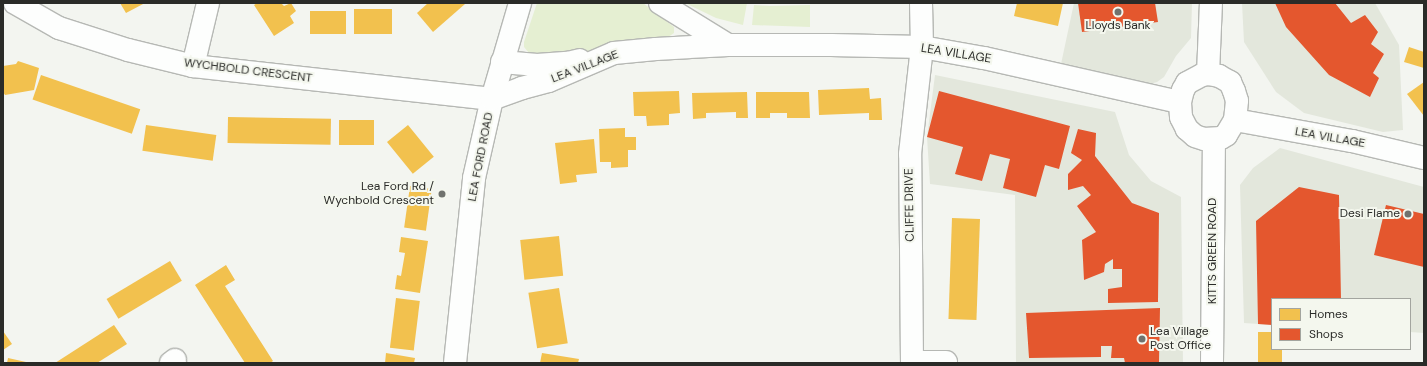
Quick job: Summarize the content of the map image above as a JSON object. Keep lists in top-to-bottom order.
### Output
{
  "streets": {
    "street": [
      "LEA VILLAGE",
      "WYCHBOLD CRESCENT",
      "LEA FORD ROAD",
      "CLIFFE DRIVE",
      "KITTS GREEN ROAD"
    ]
  },
  "crossings": [
    ["LEA VILLAGE", "WYCHBOLD CRESCENT"],
    ["LEA VILLAGE", "LEA FORD ROAD"],
    ["LEA VILLAGE", "CLIFFE DRIVE"],
    ["LEA VILLAGE", "KITTS GREEN ROAD"],
    ["WYCHBOLD CRESCENT", "LEA FORD ROAD"]
  ],
  "places": [
    "Lloyds Bank",
    "Lea Ford Rd / Wychbold Crescent",
    "Desi Flame",
    "Lea Village Post Office"
  ],
  "legend": ["Homes", "Shops"]
}
